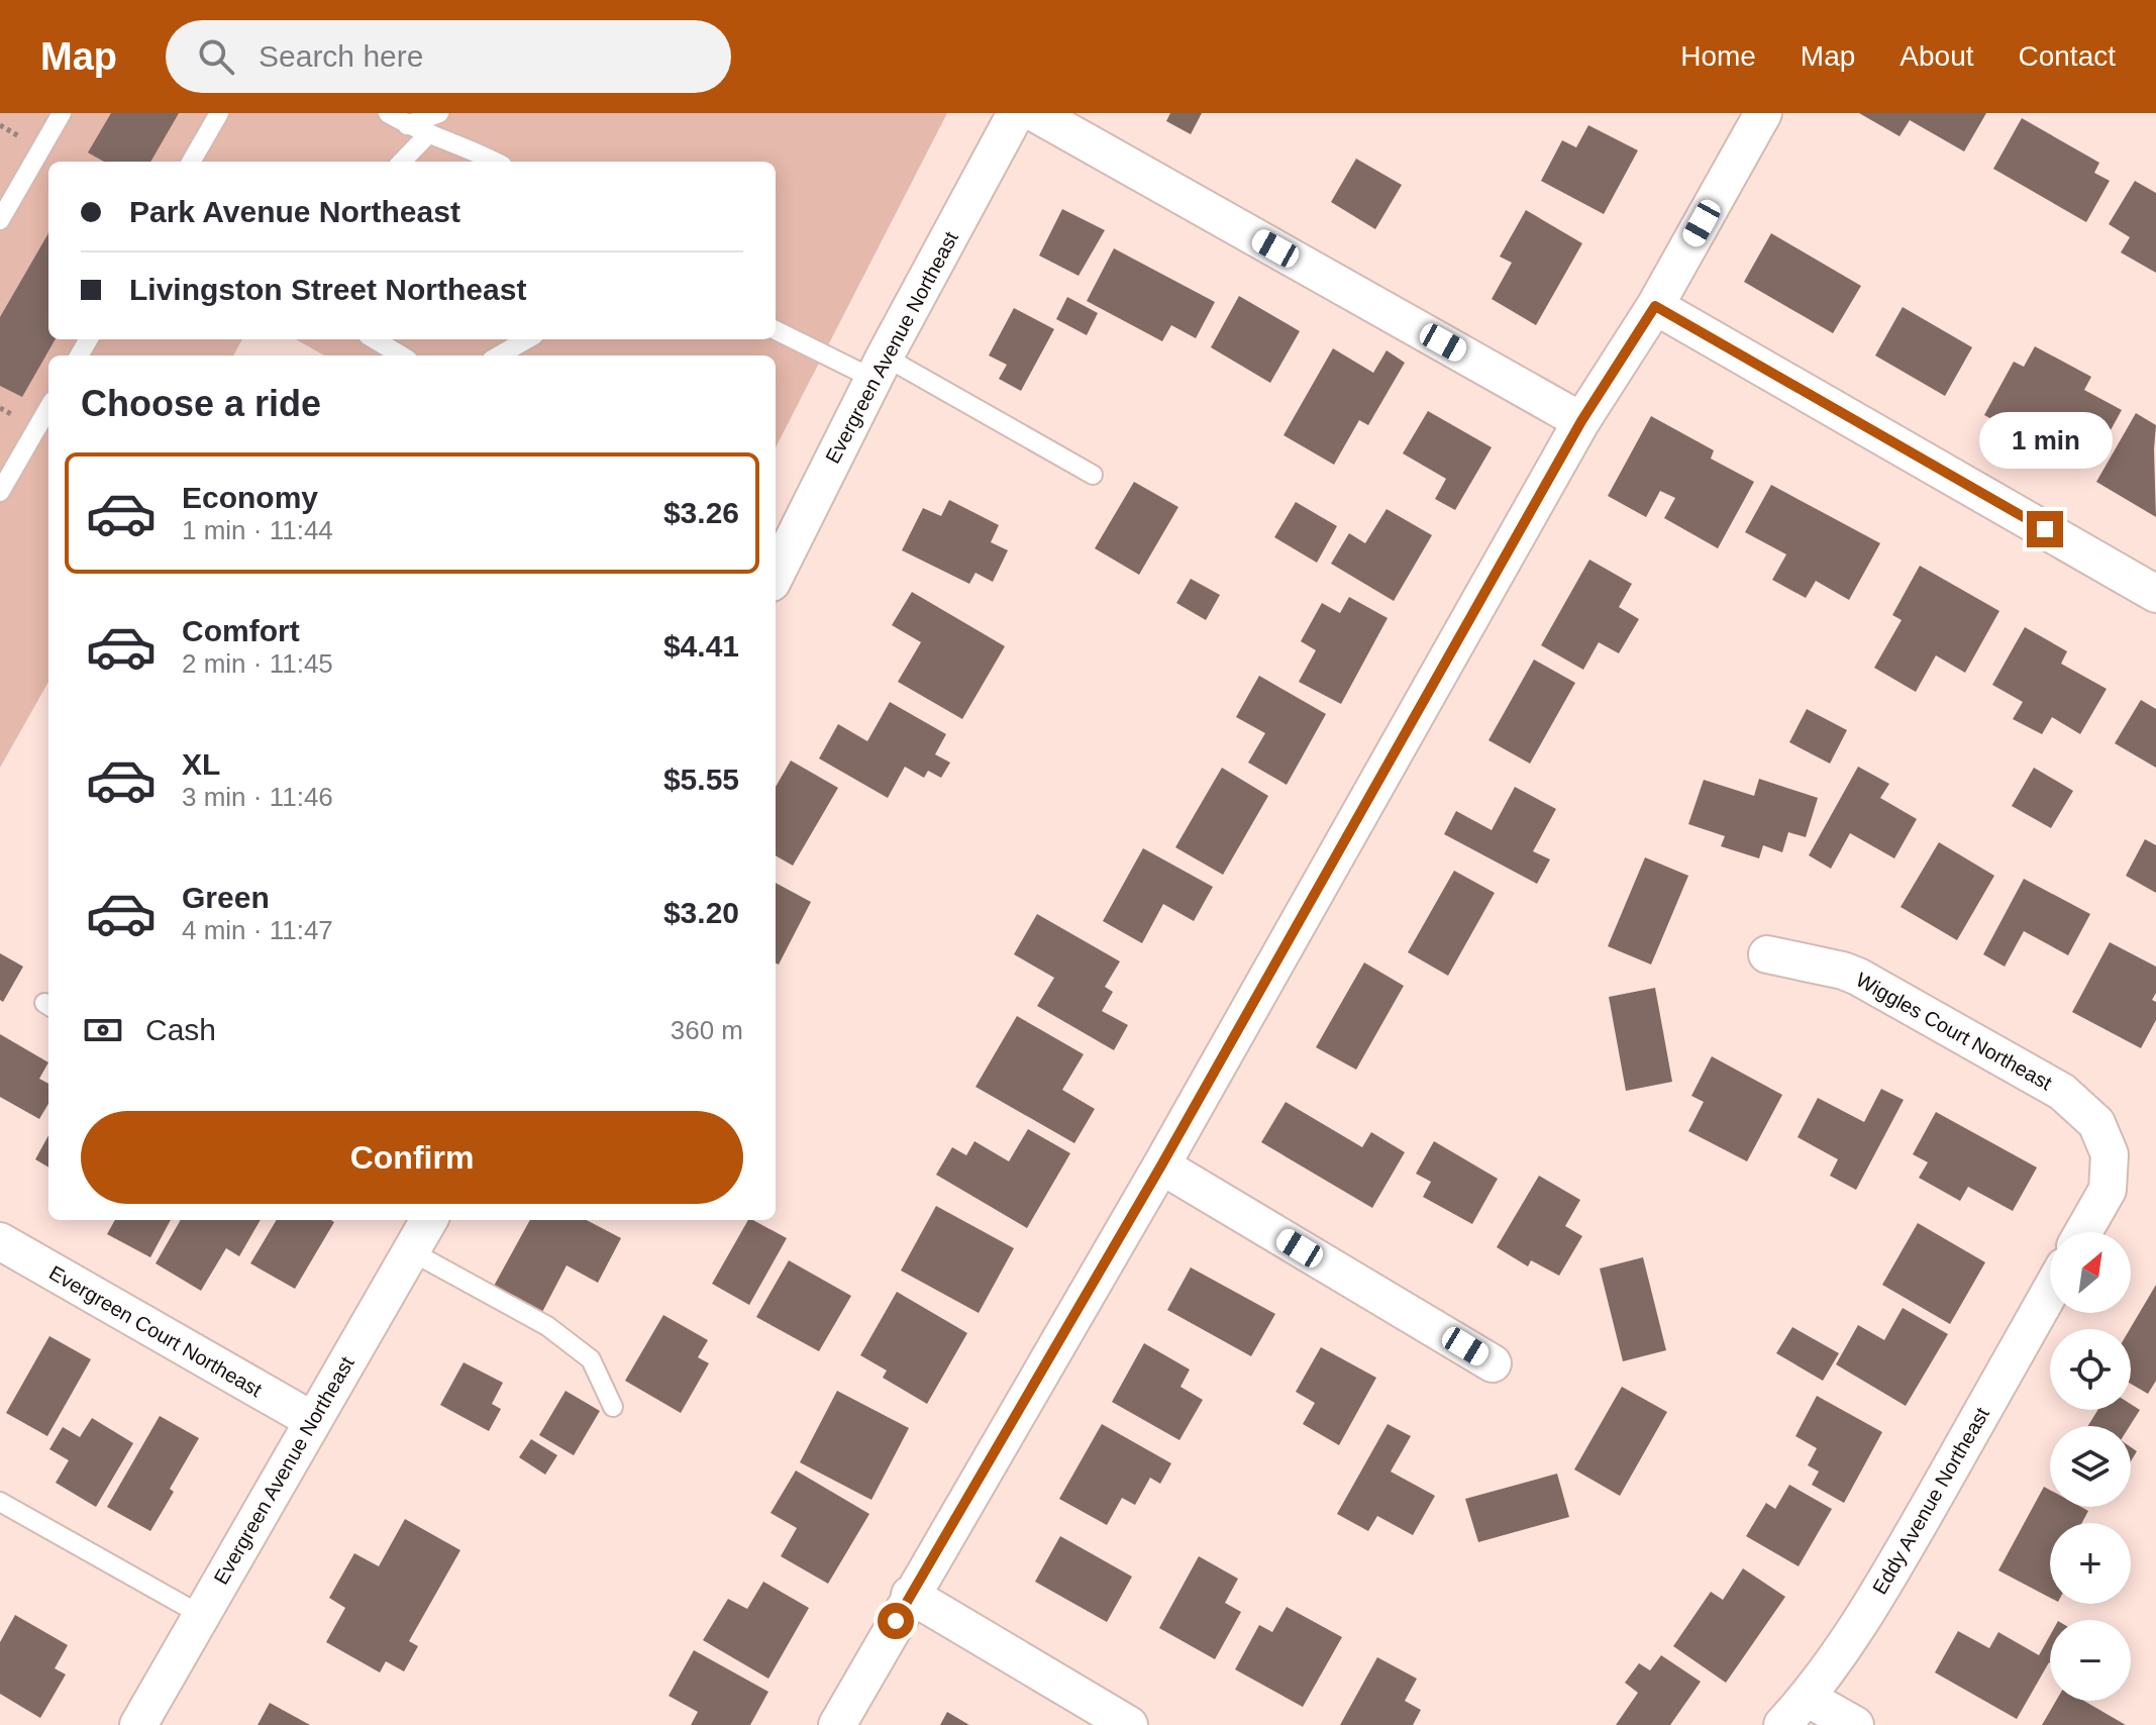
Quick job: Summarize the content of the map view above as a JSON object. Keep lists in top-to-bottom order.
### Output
{
  "streets": {
    "street": [
      "Evergreen Avenue Northeast",
      "Wiggles Court Northeast",
      "Evergreen Court Northeast",
      "Eddy Avenue Northeast"
    ]
  },
  "crossings": [
    ["Evergreen Avenue Northeast", "Evergreen Court Northeast"]
  ],
  "north": "top right",
  "page": {
    "header": "Map",
    "search": "Search here",
    "nav": [
      "Home",
      "Map",
      "About",
      "Contact"
    ],
    "banner": ["Park Avenue Northeast", "Livingston Street Northeast"],
    "heading": "Choose a ride",
    "bubble": "1 min",
    "list": [
      {
        "name": "Economy",
        "note": "1 min · 11:44",
        "value": "$3.26"
      },
      {
        "name": "Comfort",
        "note": "2 min · 11:45",
        "value": "$4.41"
      },
      {
        "name": "XL",
        "note": "3 min · 11:46",
        "value": "$5.55"
      },
      {
        "name": "Green",
        "note": "4 min · 11:47",
        "value": "$3.20"
      }
    ],
    "pay": ["Cash", "360 m"],
    "buttons": "Confirm",
    "map_buttons": ["+", "−"]
  }
}
